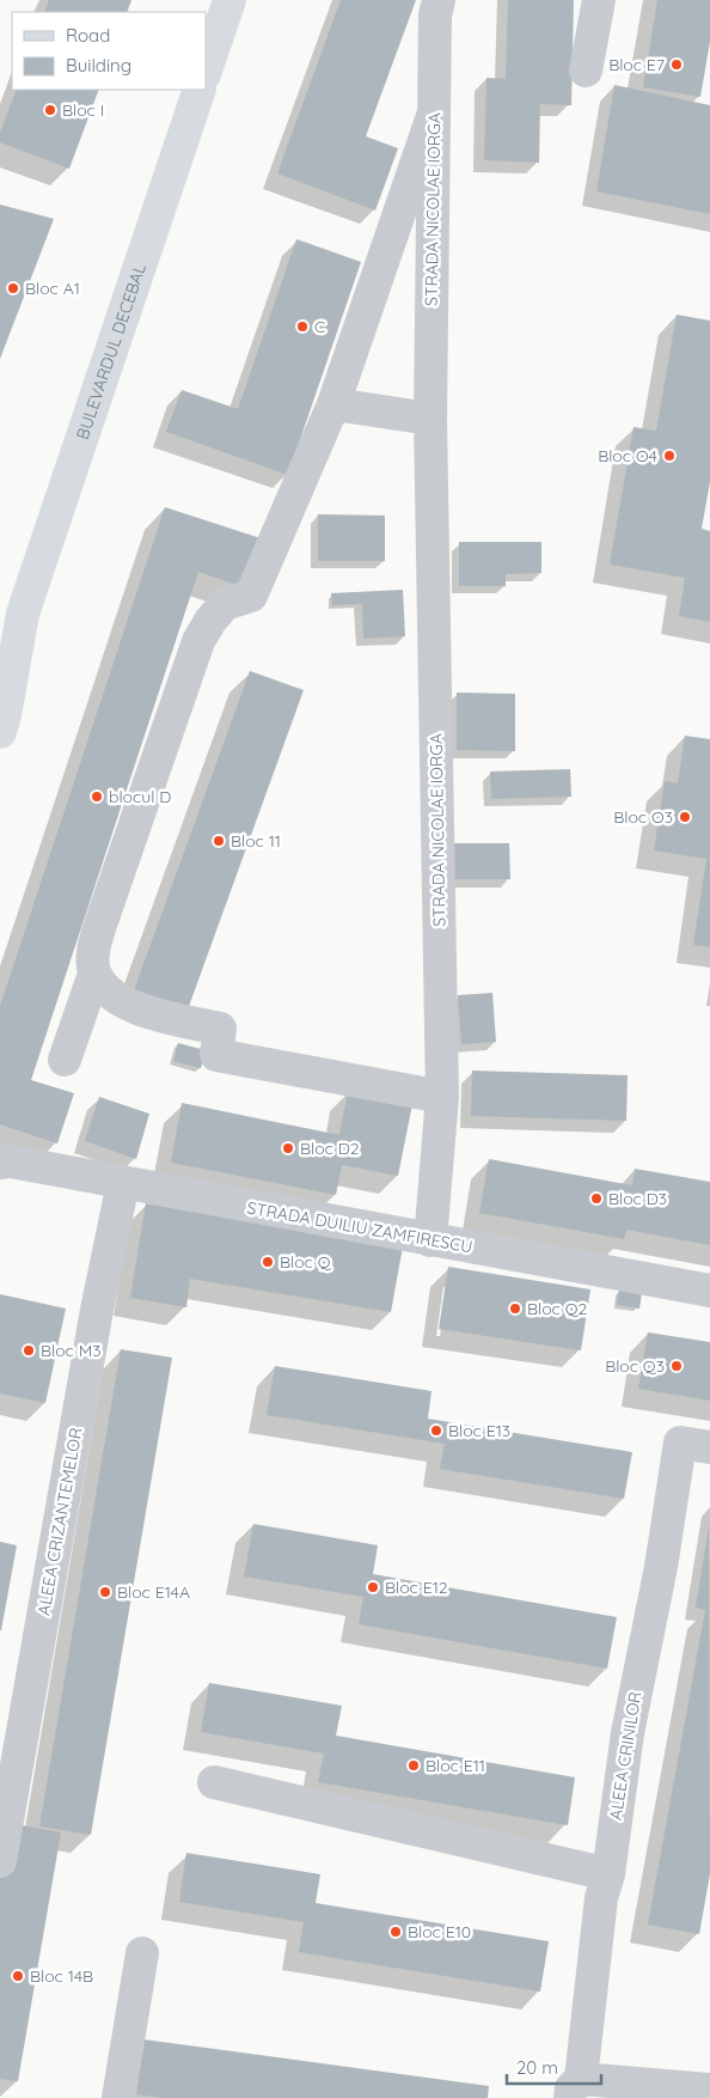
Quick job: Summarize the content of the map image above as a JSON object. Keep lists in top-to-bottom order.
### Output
{
  "streets": {
    "main road": ["BULEVARDUL DECEBAL"],
    "street": [
      "STRADA NICOLAE IORGA",
      "STRADA DUILIU ZAMFIRESCU",
      "ALEEA CRIZANTEMELOR",
      "ALEEA CRINILOR"
    ]
  },
  "crossings": [
    ["STRADA NICOLAE IORGA", "STRADA DUILIU ZAMFIRESCU"],
    ["STRADA DUILIU ZAMFIRESCU", "ALEEA CRIZANTEMELOR"]
  ],
  "places": [
    "Bloc E7",
    "Bloc I",
    "Bloc A1",
    "C",
    "Bloc O4",
    "blocul D",
    "Bloc O3",
    "Bloc 11",
    "Bloc D2",
    "Bloc D3",
    "Bloc Q",
    "Bloc Q2",
    "Bloc M3",
    "Bloc Q3",
    "Bloc E13",
    "Bloc E12",
    "Bloc E14A",
    "Bloc E11",
    "Bloc E10",
    "Bloc 14B"
  ],
  "legend": ["Road", "Building"],
  "scale_bar": "20 m"
}
